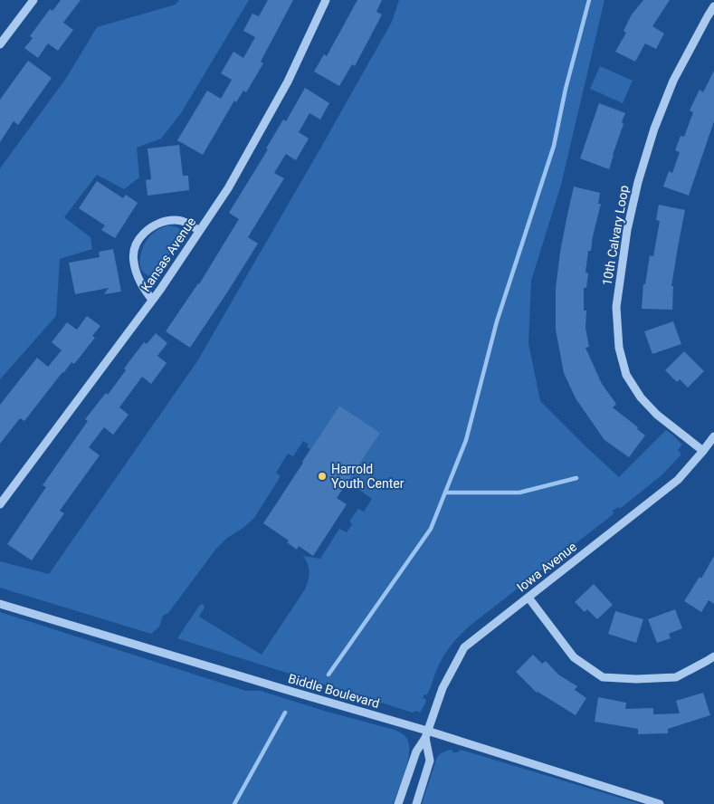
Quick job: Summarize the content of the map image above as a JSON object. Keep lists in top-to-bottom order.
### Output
{
  "streets": {
    "street": [
      "10th Calvary Loop",
      "Kansas Avenue",
      "Iowa Avenue",
      "Biddle Boulevard"
    ]
  },
  "crossings": [
    ["10th Calvary Loop", "Iowa Avenue"],
    ["Iowa Avenue", "Biddle Boulevard"]
  ],
  "places": ["Harrold Youth Center"]
}
